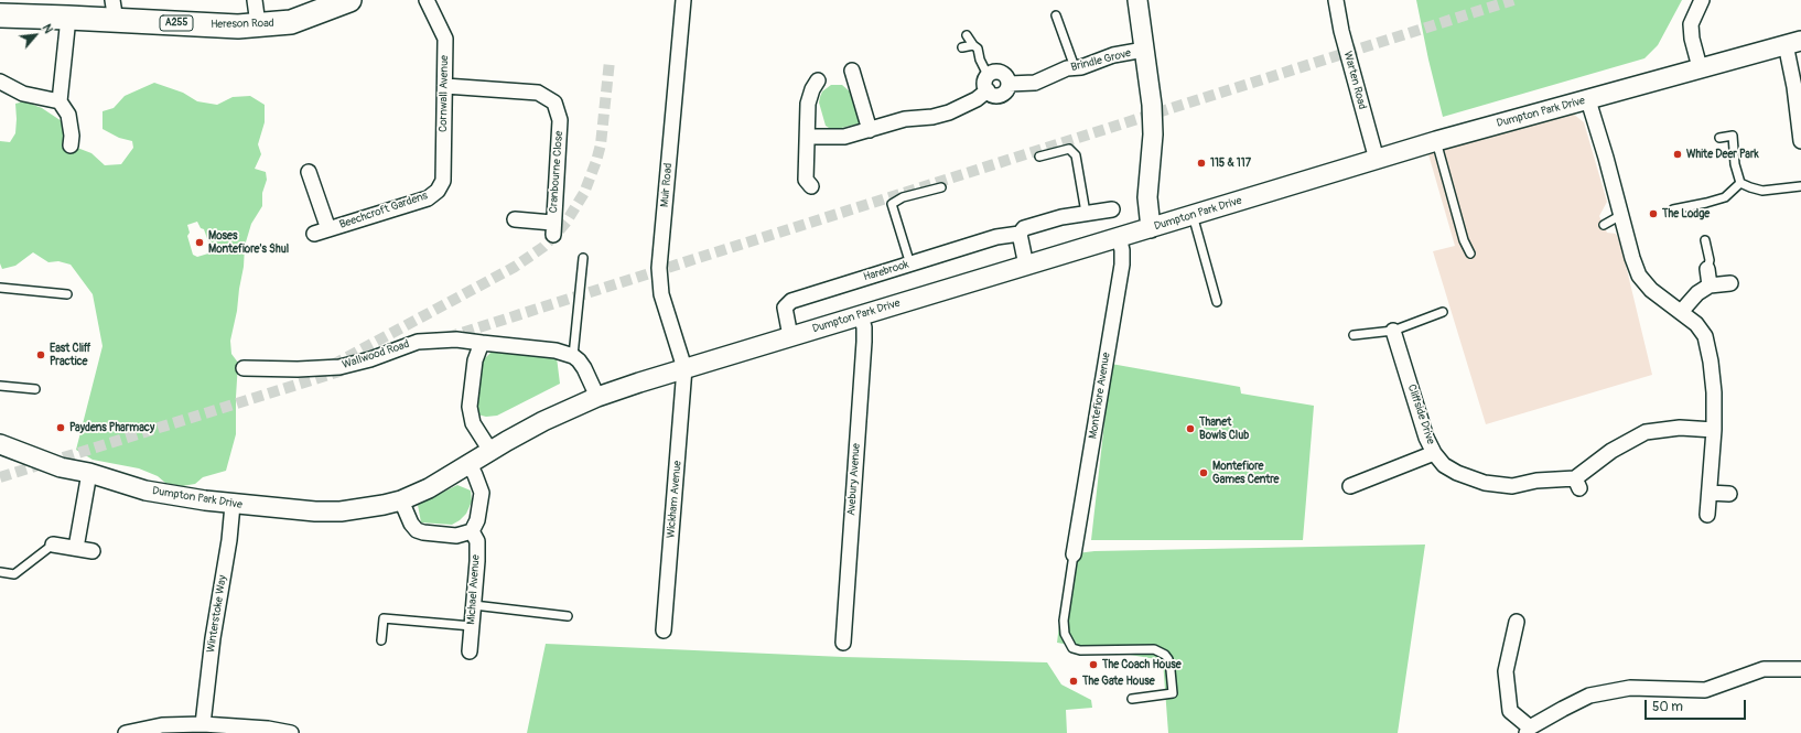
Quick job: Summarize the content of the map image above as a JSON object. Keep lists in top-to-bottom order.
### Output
{
  "streets": {
    "main road": ["A255", "Hereson Road"],
    "street": [
      "Brindle Grove",
      "Warten Road",
      "Cornwall Avenue",
      "Dumpton Park Drive",
      "Cranbourne Close",
      "Muir Road",
      "Beechcroft Gardens",
      "Harebrook",
      "Wallwood Road",
      "Montefiore Avenue",
      "Cliffside Drive",
      "Avebury Avenue",
      "Wickham Avenue",
      "Michael Avenue",
      "Winterstoke Way"
    ]
  },
  "crossings": [
    ["Warten Road", "Dumpton Park Drive"],
    ["Cornwall Avenue", "Cranbourne Close"],
    ["Cornwall Avenue", "Beechcroft Gardens"],
    ["Dumpton Park Drive", "Muir Road"],
    ["Dumpton Park Drive", "Harebrook"],
    ["Dumpton Park Drive", "Montefiore Avenue"],
    ["Dumpton Park Drive", "Avebury Avenue"],
    ["Dumpton Park Drive", "Wickham Avenue"],
    ["Dumpton Park Drive", "Winterstoke Way"],
    ["Muir Road", "Wickham Avenue"]
  ],
  "places": [
    "White Deer Park",
    "115 & 117",
    "The Lodge",
    "Moses Montefiore's Shul",
    "East Cliff Practice",
    "Paydens Pharmacy",
    "Thanet Bowls Club",
    "Montefiore Games Centre",
    "The Coach House",
    "The Gate House"
  ],
  "scale_bar": "50 m",
  "north": "top right"
}
